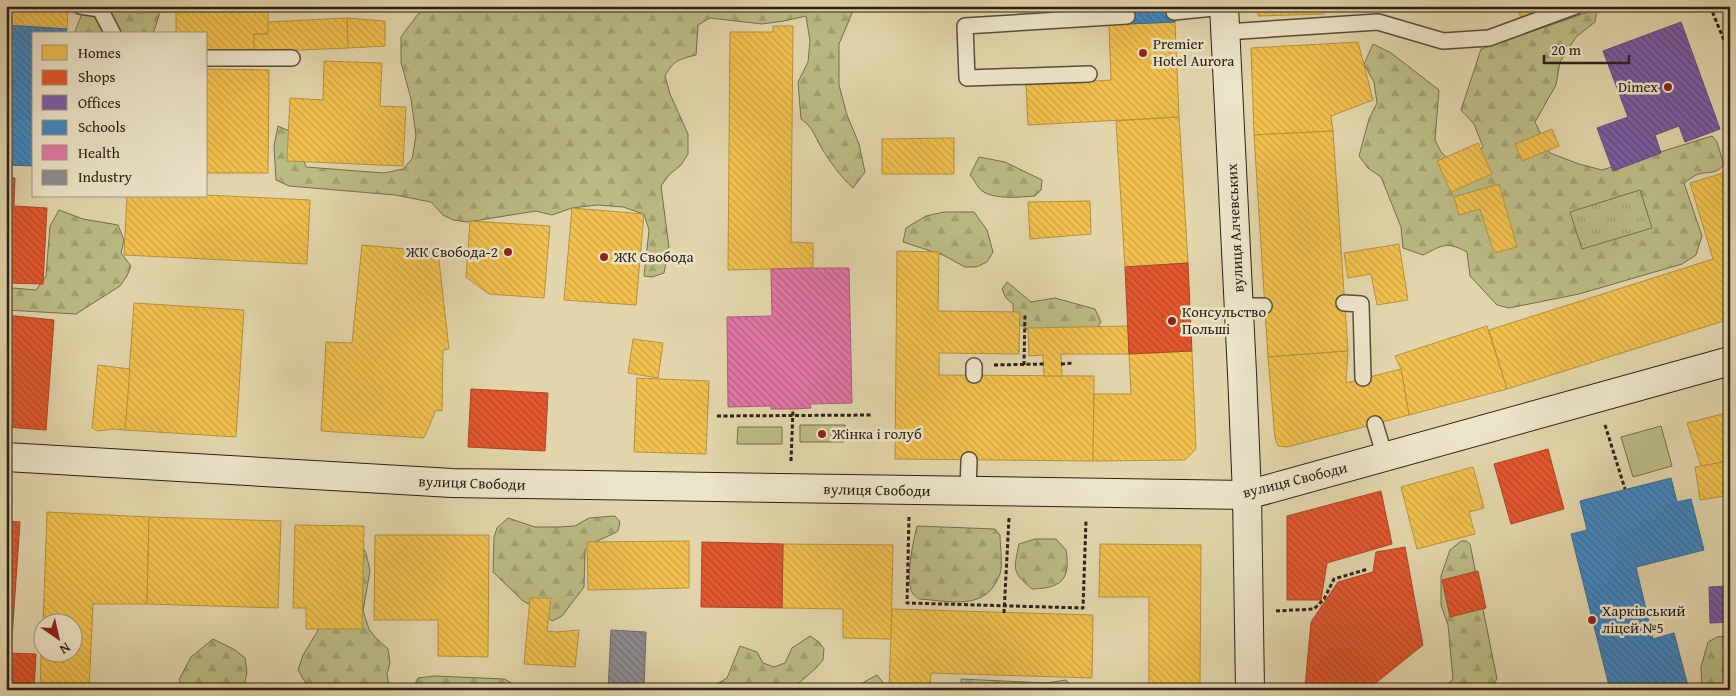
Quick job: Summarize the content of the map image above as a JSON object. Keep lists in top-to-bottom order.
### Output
{
  "streets": {
    "main road": ["вулиця Алчевських", "вулиця Свободи"]
  },
  "crossings": [
    ["вулиця Алчевських", "вулиця Свободи"]
  ],
  "places": [
    "Premier Hotel Aurora",
    "Dimex",
    "ЖК Свобода-2",
    "ЖК Свобода",
    "Консульство Польші",
    "Жінка і голуб",
    "Харківський ліцей №5"
  ],
  "legend": [
    "Homes",
    "Shops",
    "Offices",
    "Schools",
    "Health",
    "Industry"
  ],
  "scale_bar": "20 m",
  "north": "bottom right"
}
